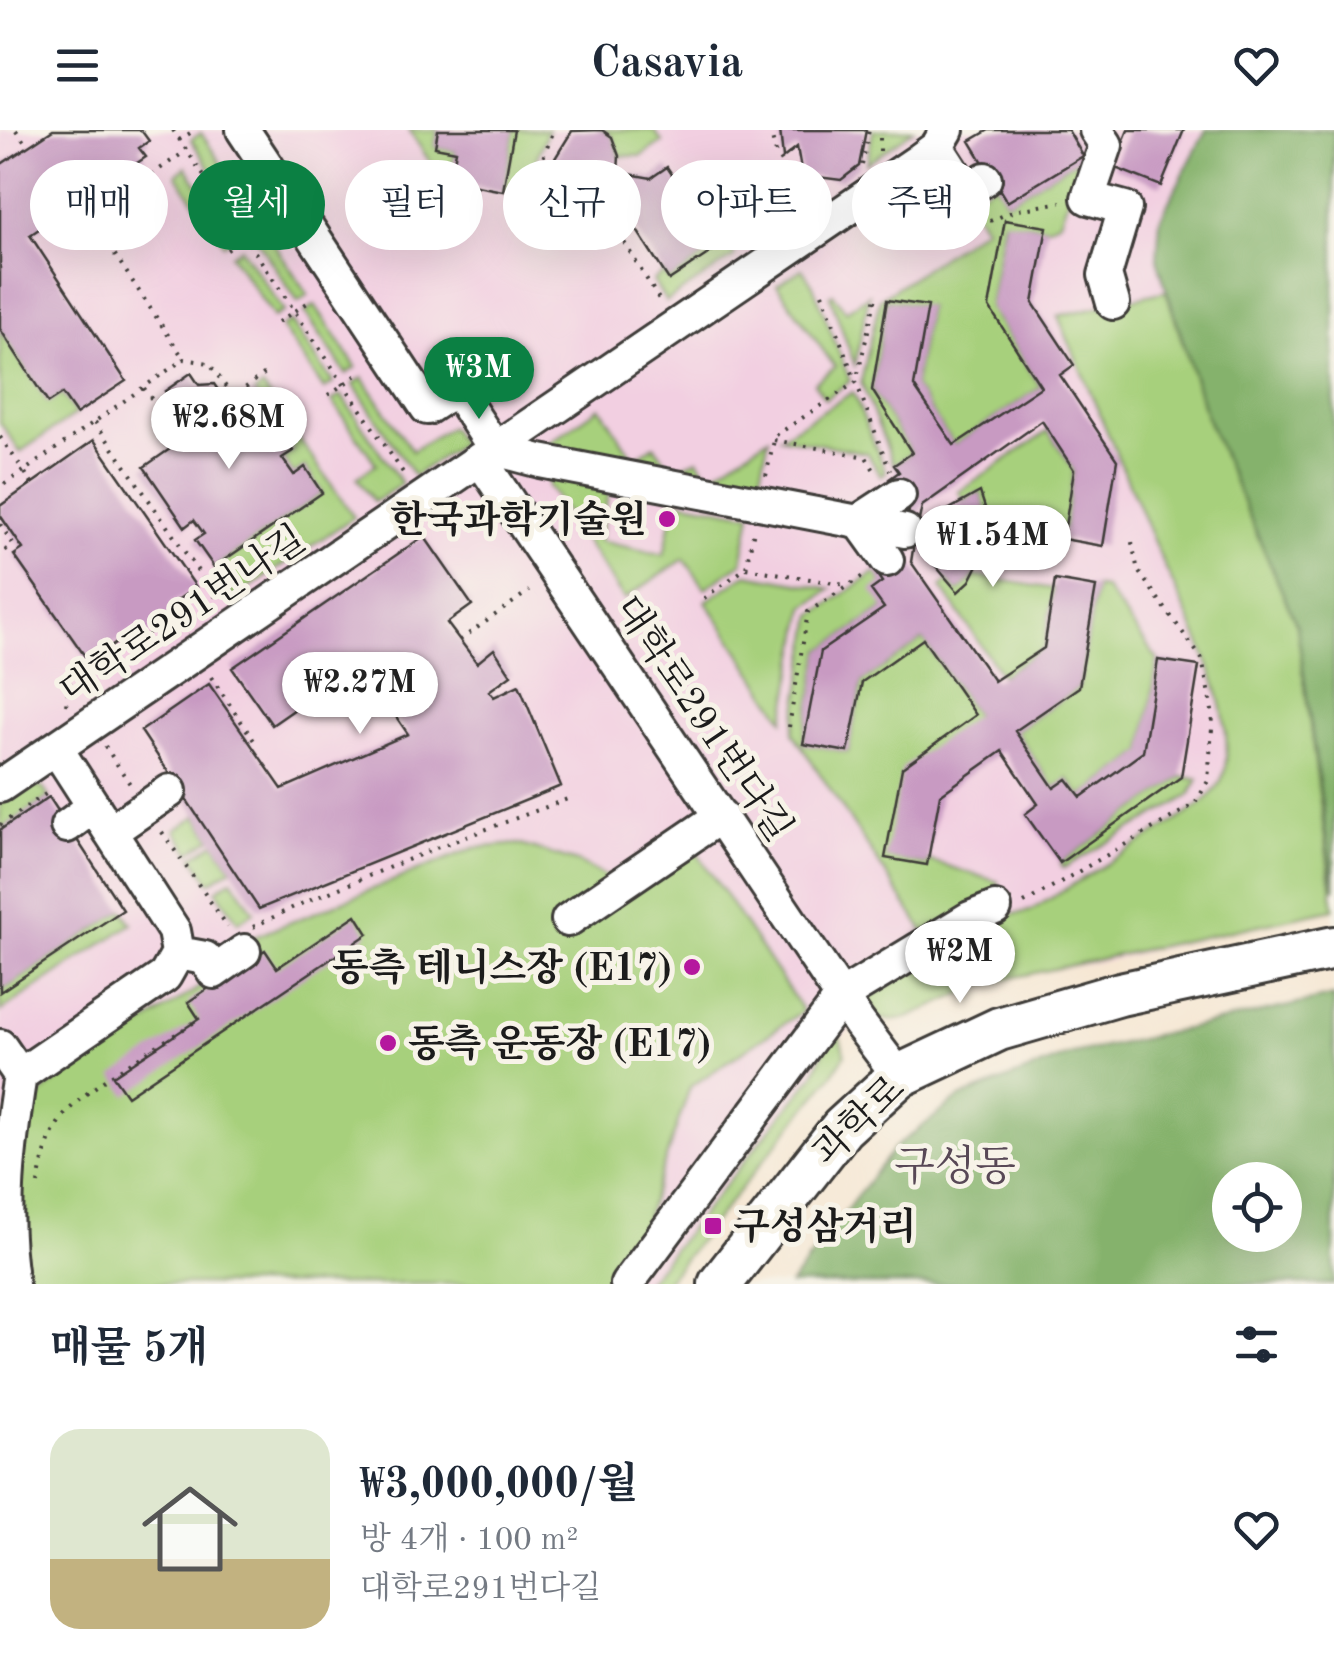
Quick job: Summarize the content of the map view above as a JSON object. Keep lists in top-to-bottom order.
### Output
{
  "streets": {
    "main road": ["과학로"],
    "street": ["대학로291번나길", "대학로291번다길"]
  },
  "crossings": [
    ["대학로291번나길", "대학로291번다길"],
    ["대학로291번다길", "과학로"]
  ],
  "districts": ["구성동"],
  "places": {
    "other": ["한국과학기술원", "동측 테니스장 (E17)", "동측 운동장 (E17)"],
    "transit": ["구성삼거리"]
  },
  "page": {
    "header": "Casavia",
    "chip": [
      "매매",
      "월세",
      "필터",
      "신규",
      "아파트",
      "주택"
    ],
    "price": [
      "₩3M",
      "₩2.68M",
      "₩1.54M",
      "₩2.27M",
      "₩2M"
    ],
    "heading": "매물 5개",
    "list": [
      {
        "name": "₩3,000,000/월",
        "note": "방 4개 · 100 m² · 대학로291번다길"
      }
    ]
  }
}
